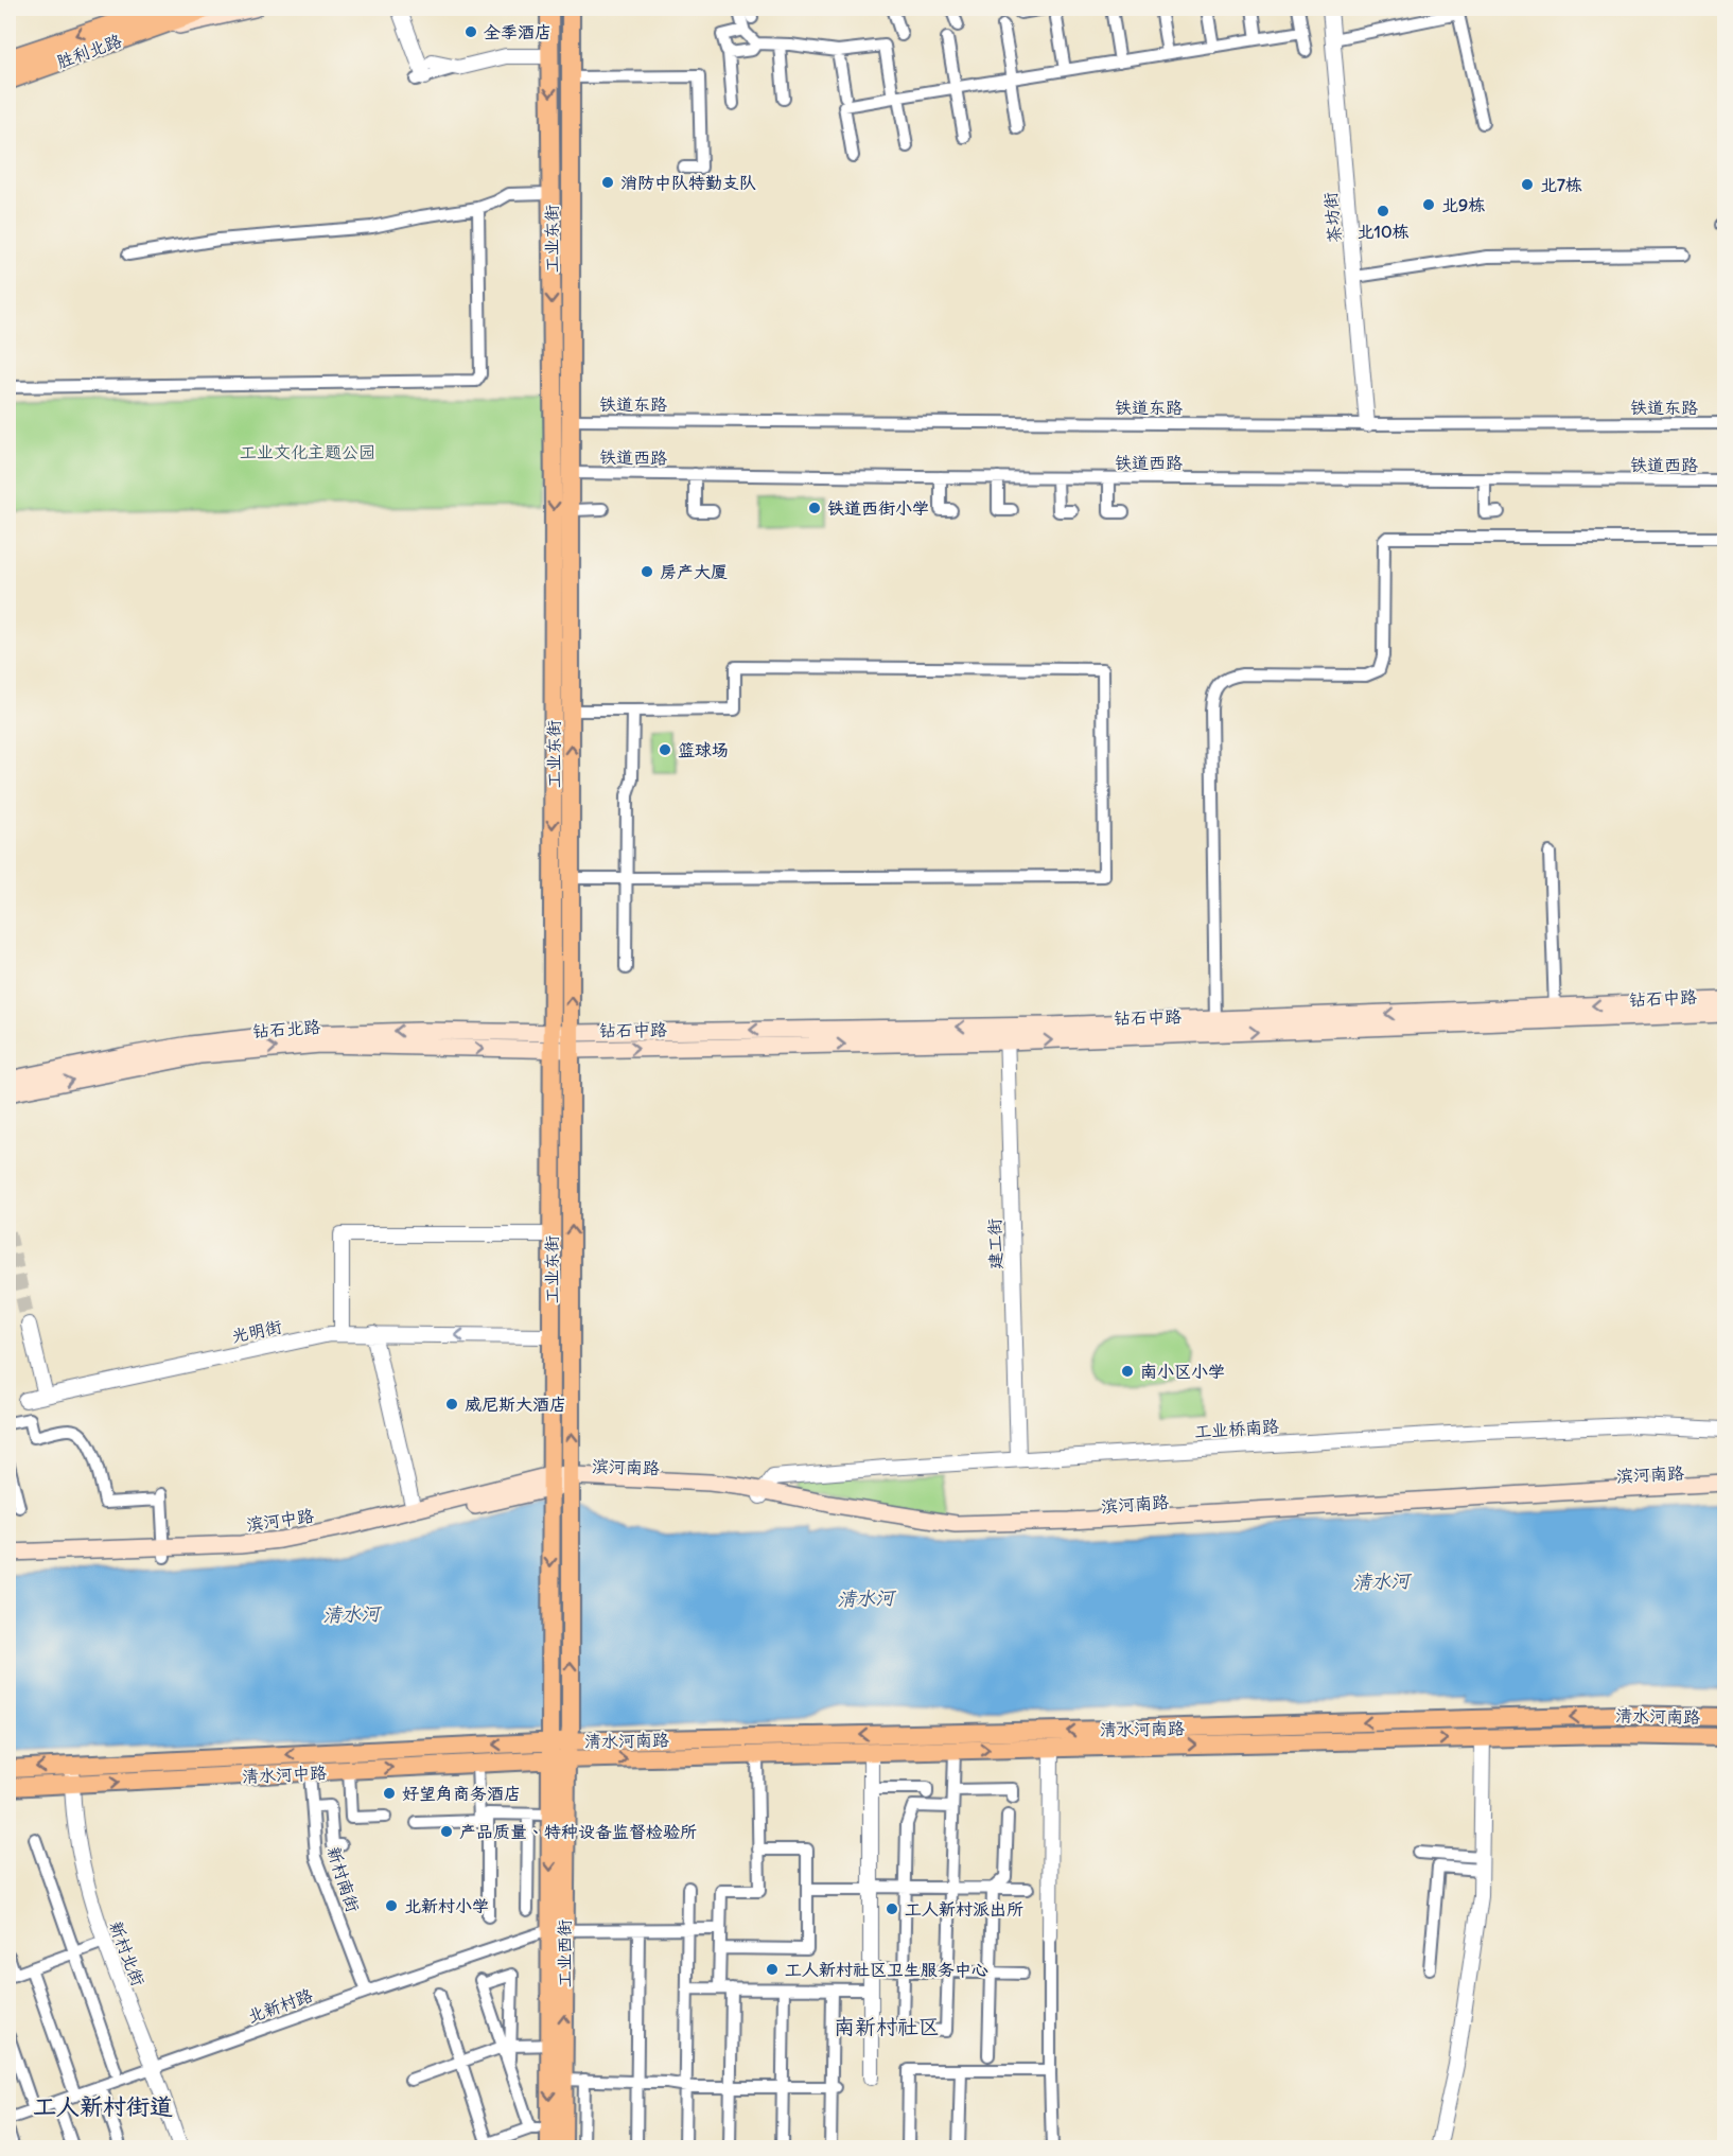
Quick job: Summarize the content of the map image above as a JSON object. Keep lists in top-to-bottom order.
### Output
{
  "streets": {
    "highway": ["胜利北路"],
    "main road": [
      "工业东街",
      "钻石中路",
      "钻石北路",
      "滨河南路",
      "滨河中路",
      "清水河南路",
      "清水河中路",
      "工业西街"
    ],
    "street": [
      "茶坊街",
      "铁道东路",
      "铁道西路",
      "建工街",
      "光明街",
      "工业桥南路",
      "新村南街",
      "新村北街",
      "北新村路"
    ]
  },
  "crossings": [
    ["茶坊街", "铁道东路"],
    ["工业东街", "铁道东路"],
    ["工业东街", "铁道西路"],
    ["工业东街", "钻石中路"],
    ["工业东街", "钻石北路"],
    ["工业东街", "光明街"],
    ["工业东街", "滨河南路"],
    ["工业东街", "滨河中路"],
    ["工业东街", "清水河南路"],
    ["工业东街", "清水河中路"],
    ["工业东街", "工业西街"],
    ["钻石中路", "钻石北路"],
    ["钻石中路", "建工街"],
    ["建工街", "工业桥南路"],
    ["工业桥南路", "滨河南路"],
    ["滨河南路", "滨河中路"],
    ["清水河南路", "清水河中路"],
    ["清水河南路", "工业西街"],
    ["清水河中路", "新村南街"],
    ["清水河中路", "新村北街"],
    ["清水河中路", "工业西街"],
    ["新村南街", "北新村路"],
    ["新村北街", "北新村路"],
    ["工业西街", "北新村路"]
  ],
  "districts": ["南新村社区", "工人新村街道"],
  "water": ["清水河"],
  "parks": ["工业文化主题公园"],
  "places": [
    "全季酒店",
    "消防中队特勤支队",
    "北7栋",
    "北9栋",
    "北10栋",
    "铁道西街小学",
    "房产大厦",
    "篮球场",
    "南小区小学",
    "威尼斯大酒店",
    "好望角商务酒店",
    "产品质量、特种设备监督检验所",
    "北新村小学",
    "工人新村派出所",
    "工人新村社区卫生服务中心"
  ]
}
